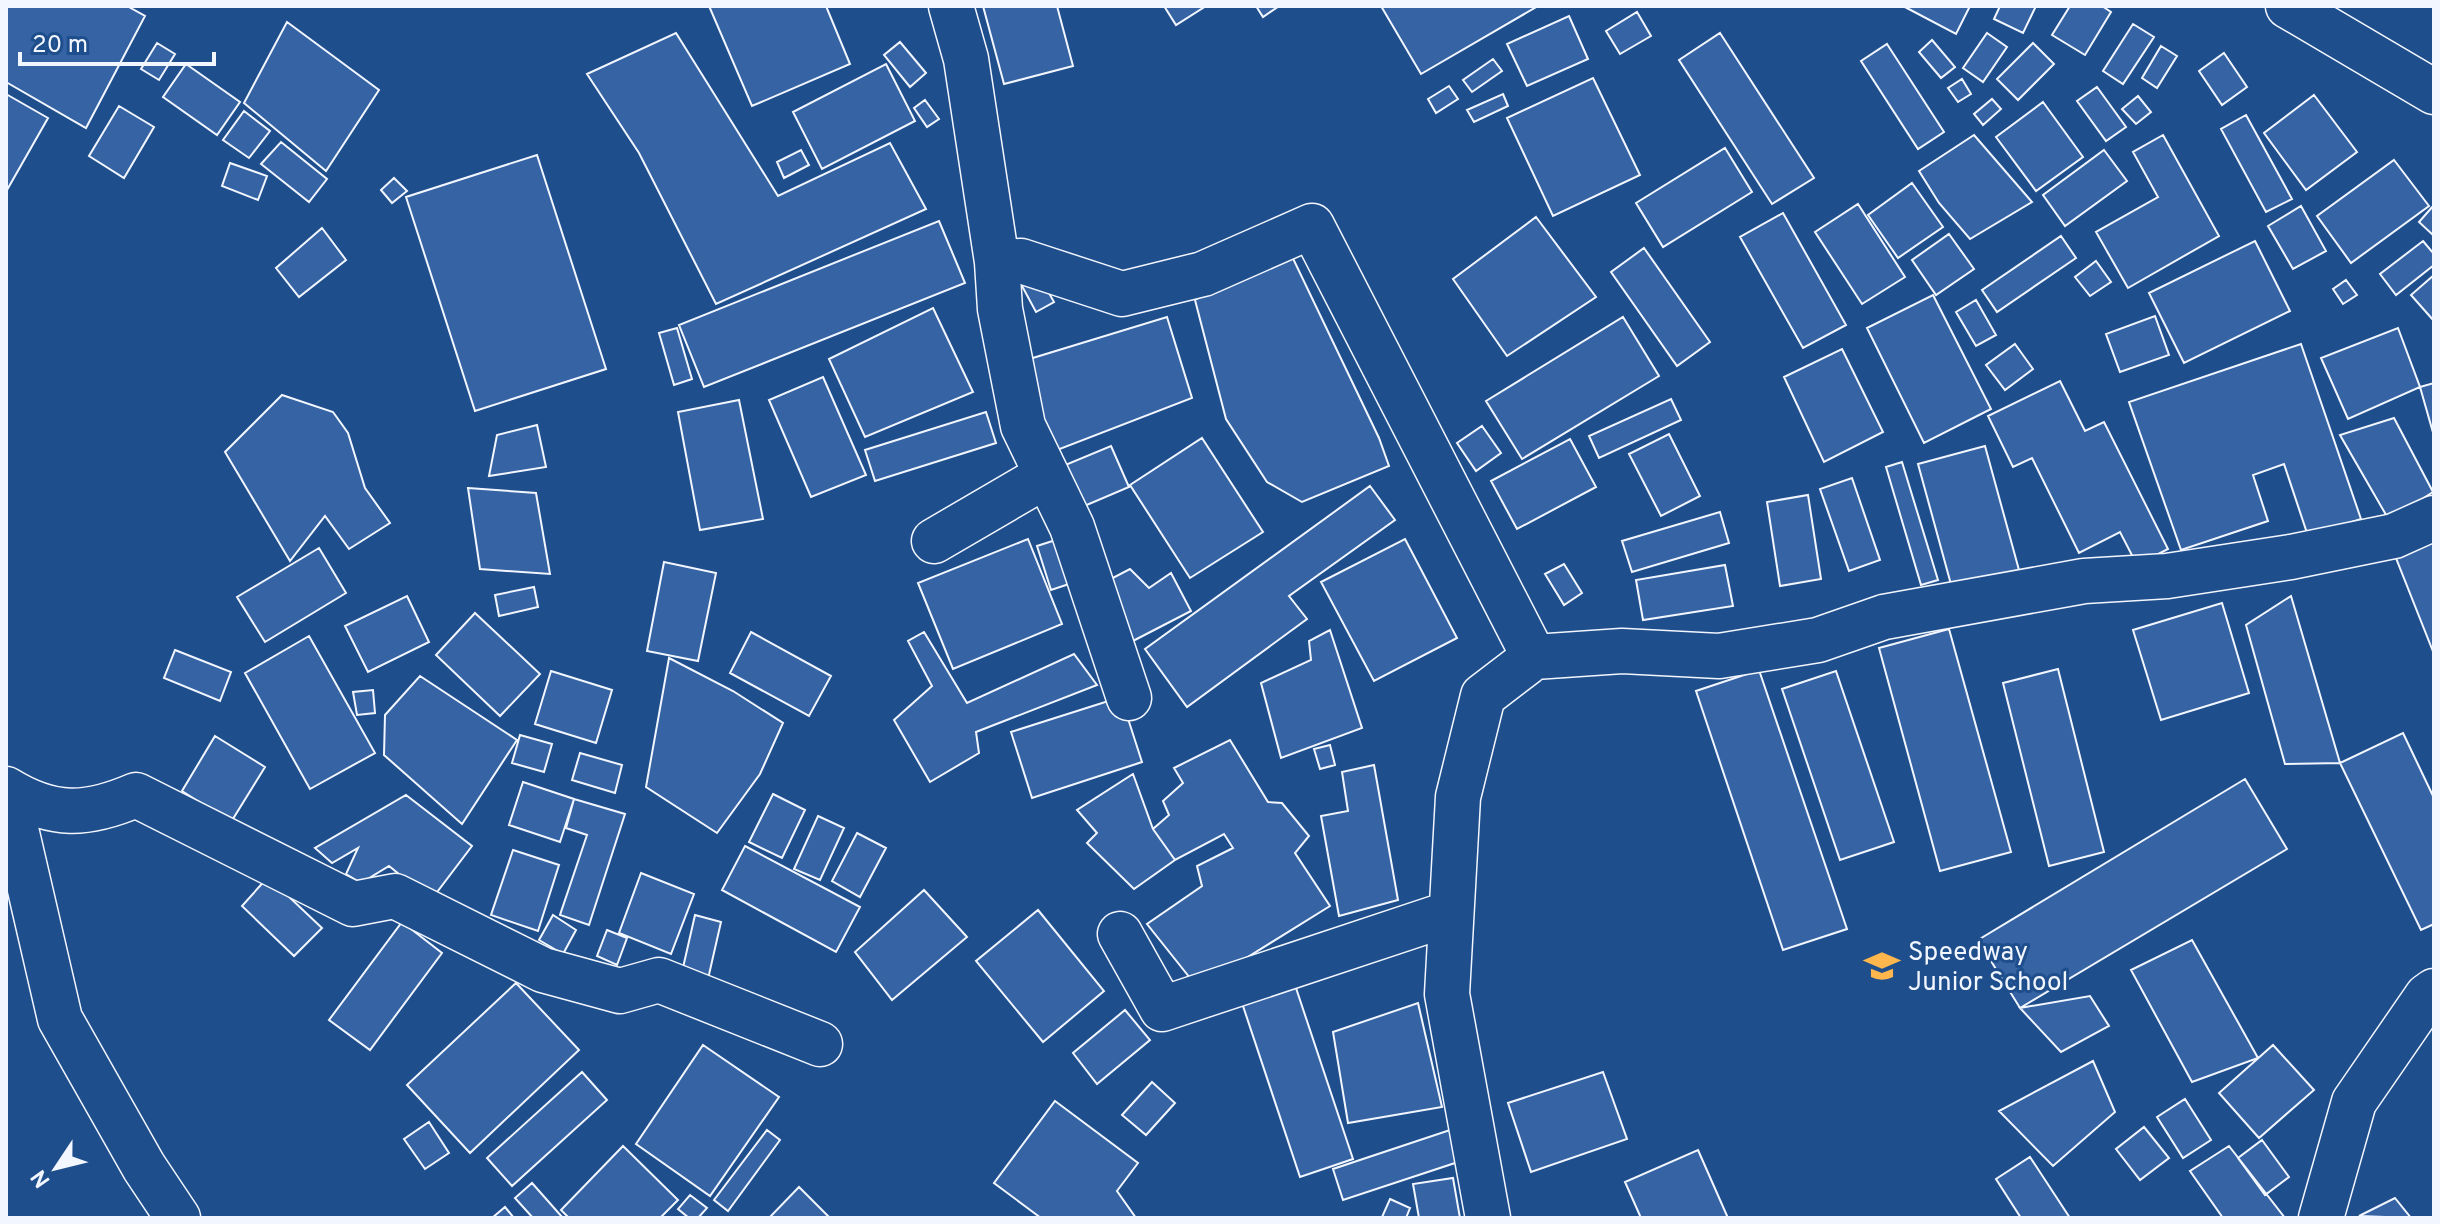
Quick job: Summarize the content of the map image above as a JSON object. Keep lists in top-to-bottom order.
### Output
{
  "places": {
    "school or university": ["Speedway Junior School"]
  },
  "scale_bar": "20 m",
  "north": "bottom left"
}
